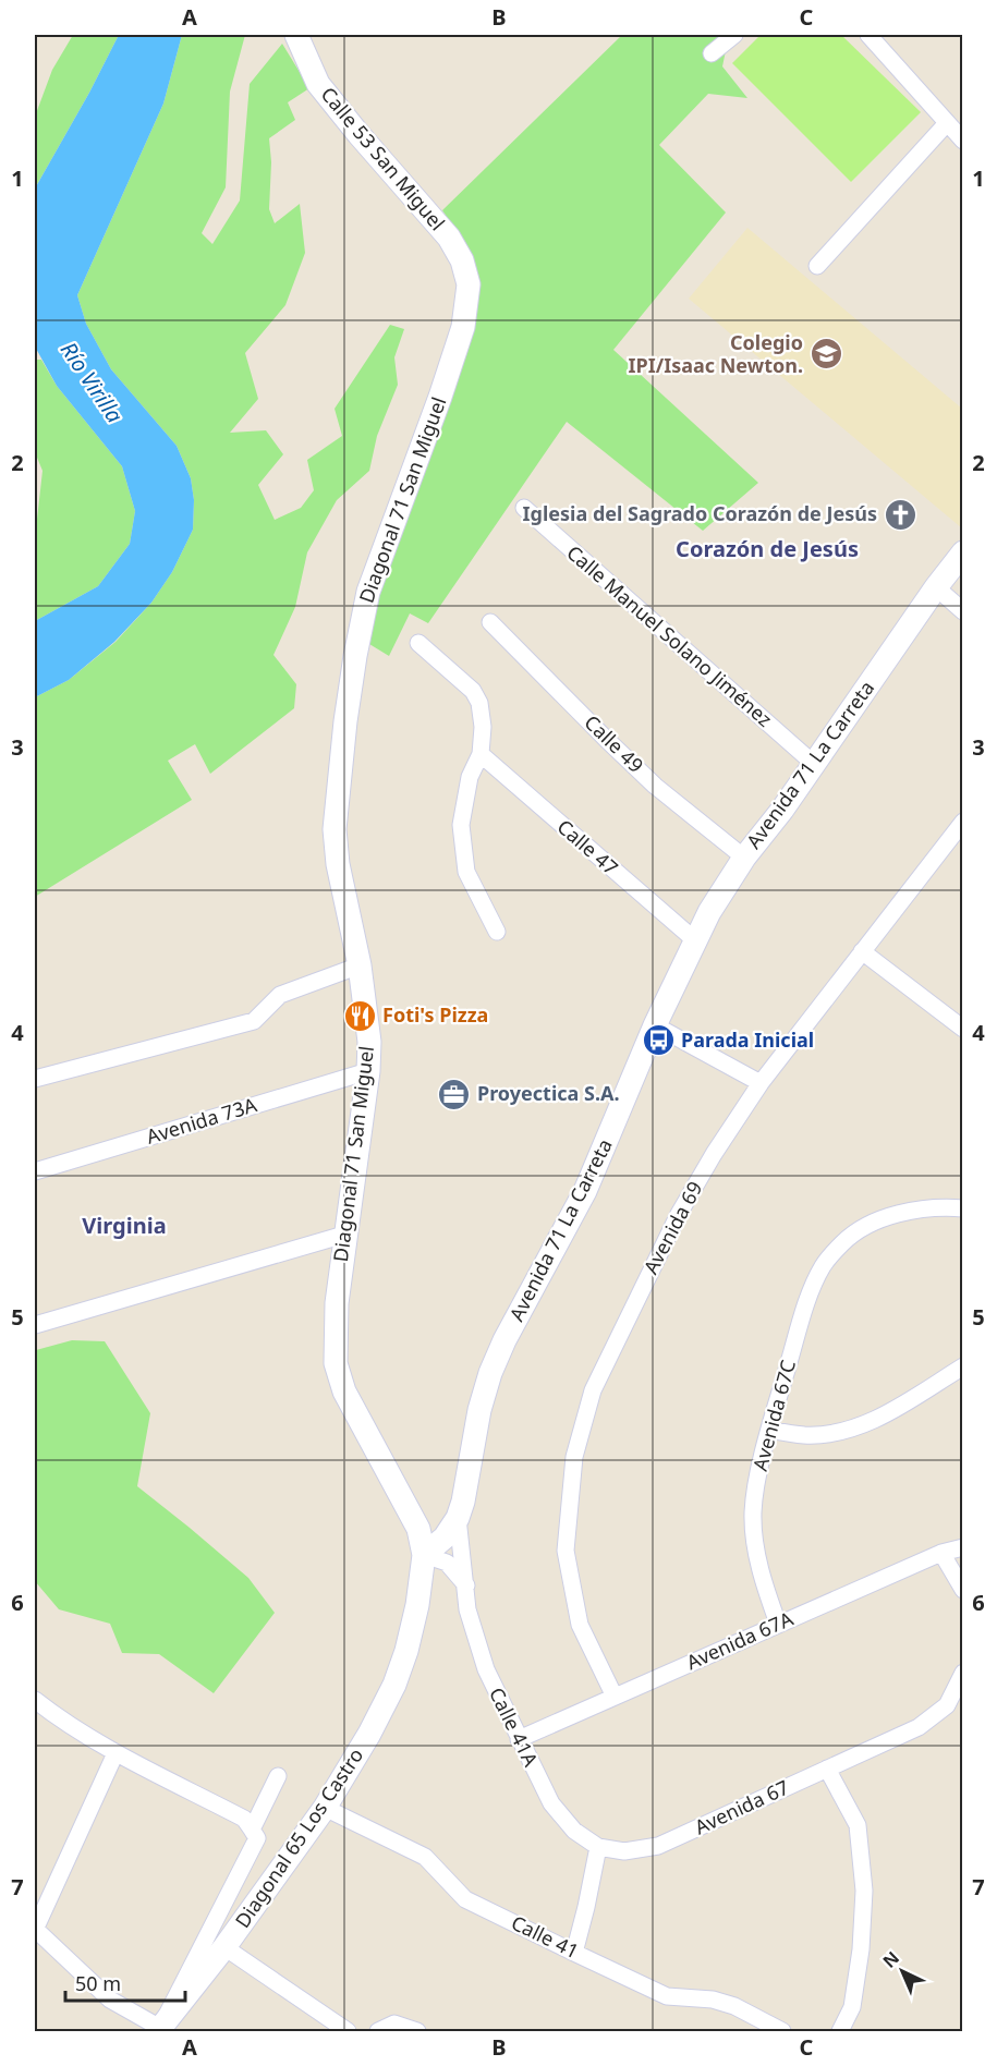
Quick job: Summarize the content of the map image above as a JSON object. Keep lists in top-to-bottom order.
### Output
{
  "streets": {
    "main road": [
      "Calle 53 San Miguel",
      "Diagonal 71 San Miguel",
      "Avenida 71 La Carreta",
      "Diagonal 65 Los Castro"
    ],
    "street": [
      "Calle Manuel Solano Jiménez",
      "Calle 49",
      "Calle 47",
      "Avenida 73A",
      "Avenida 69",
      "Avenida 67C",
      "Avenida 67A",
      "Calle 41A",
      "Avenida 67",
      "Calle 41"
    ]
  },
  "crossings": [
    ["Calle 53 San Miguel", "Diagonal 71 San Miguel"],
    ["Diagonal 71 San Miguel", "Avenida 71 La Carreta"],
    ["Diagonal 71 San Miguel", "Avenida 73A"],
    ["Diagonal 71 San Miguel", "Diagonal 65 Los Castro"],
    ["Calle Manuel Solano Jiménez", "Avenida 71 La Carreta"],
    ["Calle 49", "Avenida 71 La Carreta"],
    ["Avenida 71 La Carreta", "Calle 47"],
    ["Avenida 71 La Carreta", "Calle 41A"],
    ["Avenida 71 La Carreta", "Diagonal 65 Los Castro"],
    ["Avenida 69", "Avenida 67A"],
    ["Avenida 67C", "Avenida 67A"],
    ["Avenida 67A", "Calle 41A"],
    ["Calle 41A", "Avenida 67"],
    ["Diagonal 65 Los Castro", "Calle 41"]
  ],
  "districts": ["Corazón de Jesús", "Virginia"],
  "water": ["Río Virilla"],
  "places": {
    "school or university": ["Colegio IPI/Isaac Newton."],
    "church": ["Iglesia del Sagrado Corazón de Jesús"],
    "restaurant": ["Foti's Pizza"],
    "bus stop": ["Parada Inicial"],
    "office": ["Proyectica S.A."]
  },
  "scale_bar": "50 m",
  "north": "top left",
  "grid": {
    "columns": ["A", "B", "C"],
    "rows": [
      "1",
      "2",
      "3",
      "4",
      "5",
      "6",
      "7"
    ]
  }
}
